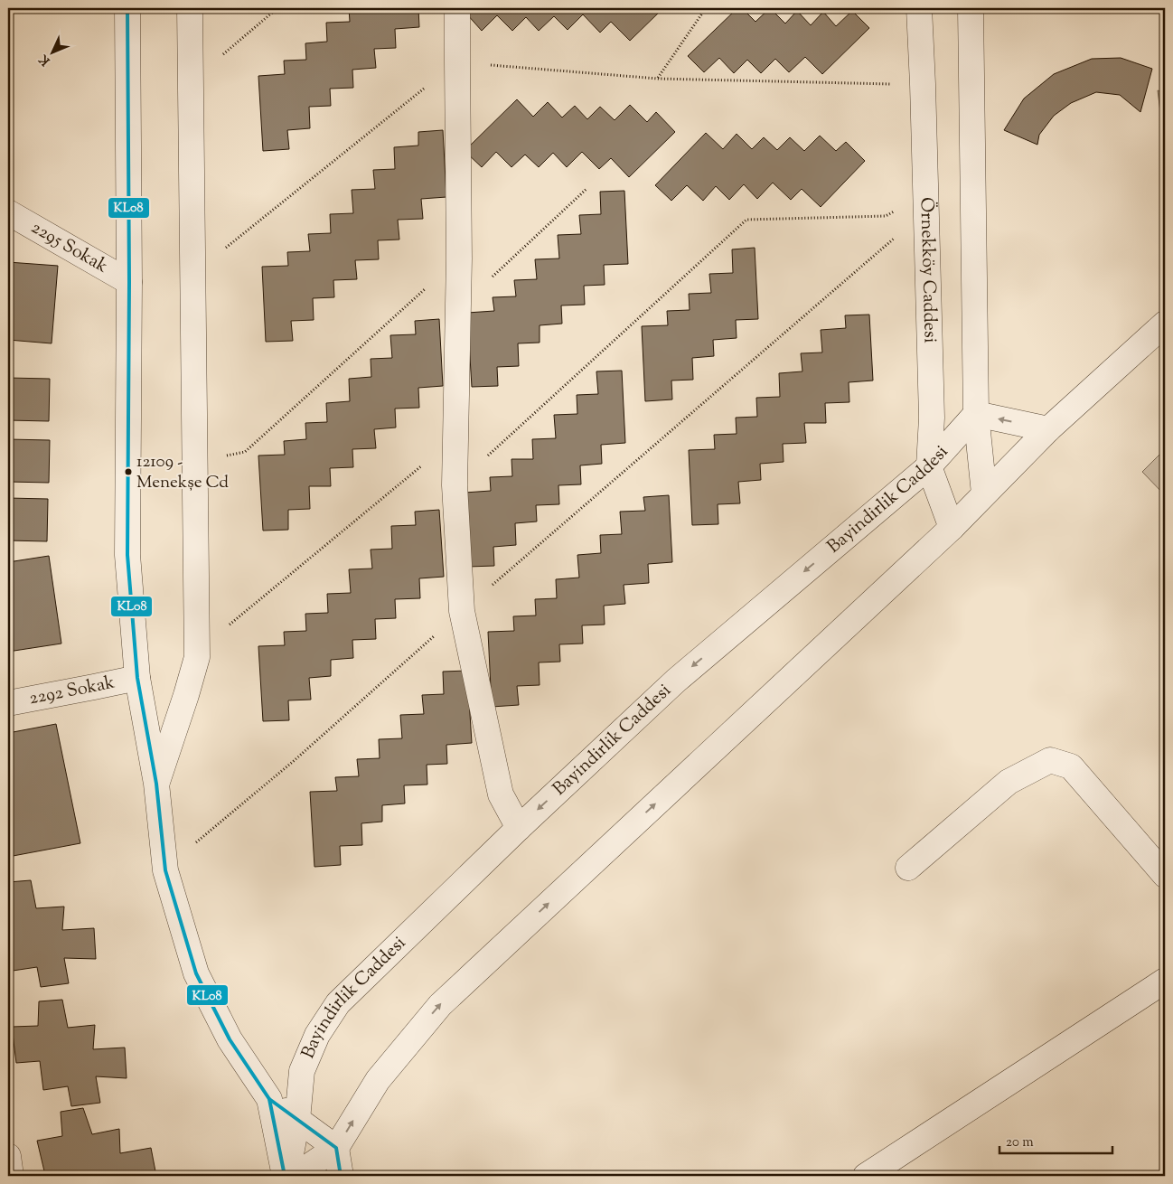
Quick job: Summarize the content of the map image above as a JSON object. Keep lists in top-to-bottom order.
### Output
{
  "streets": {
    "street": [
      "2295 Sokak",
      "Örnekköy Caddesi",
      "Bayindirlik Caddesi",
      "2292 Sokak"
    ]
  },
  "crossings": [
    ["Örnekköy Caddesi", "Bayindirlik Caddesi"]
  ],
  "places": ["12109 - Menekşe Cd"],
  "lines": ["transit line KL08"],
  "scale_bar": "20 m",
  "north": "bottom left"
}
